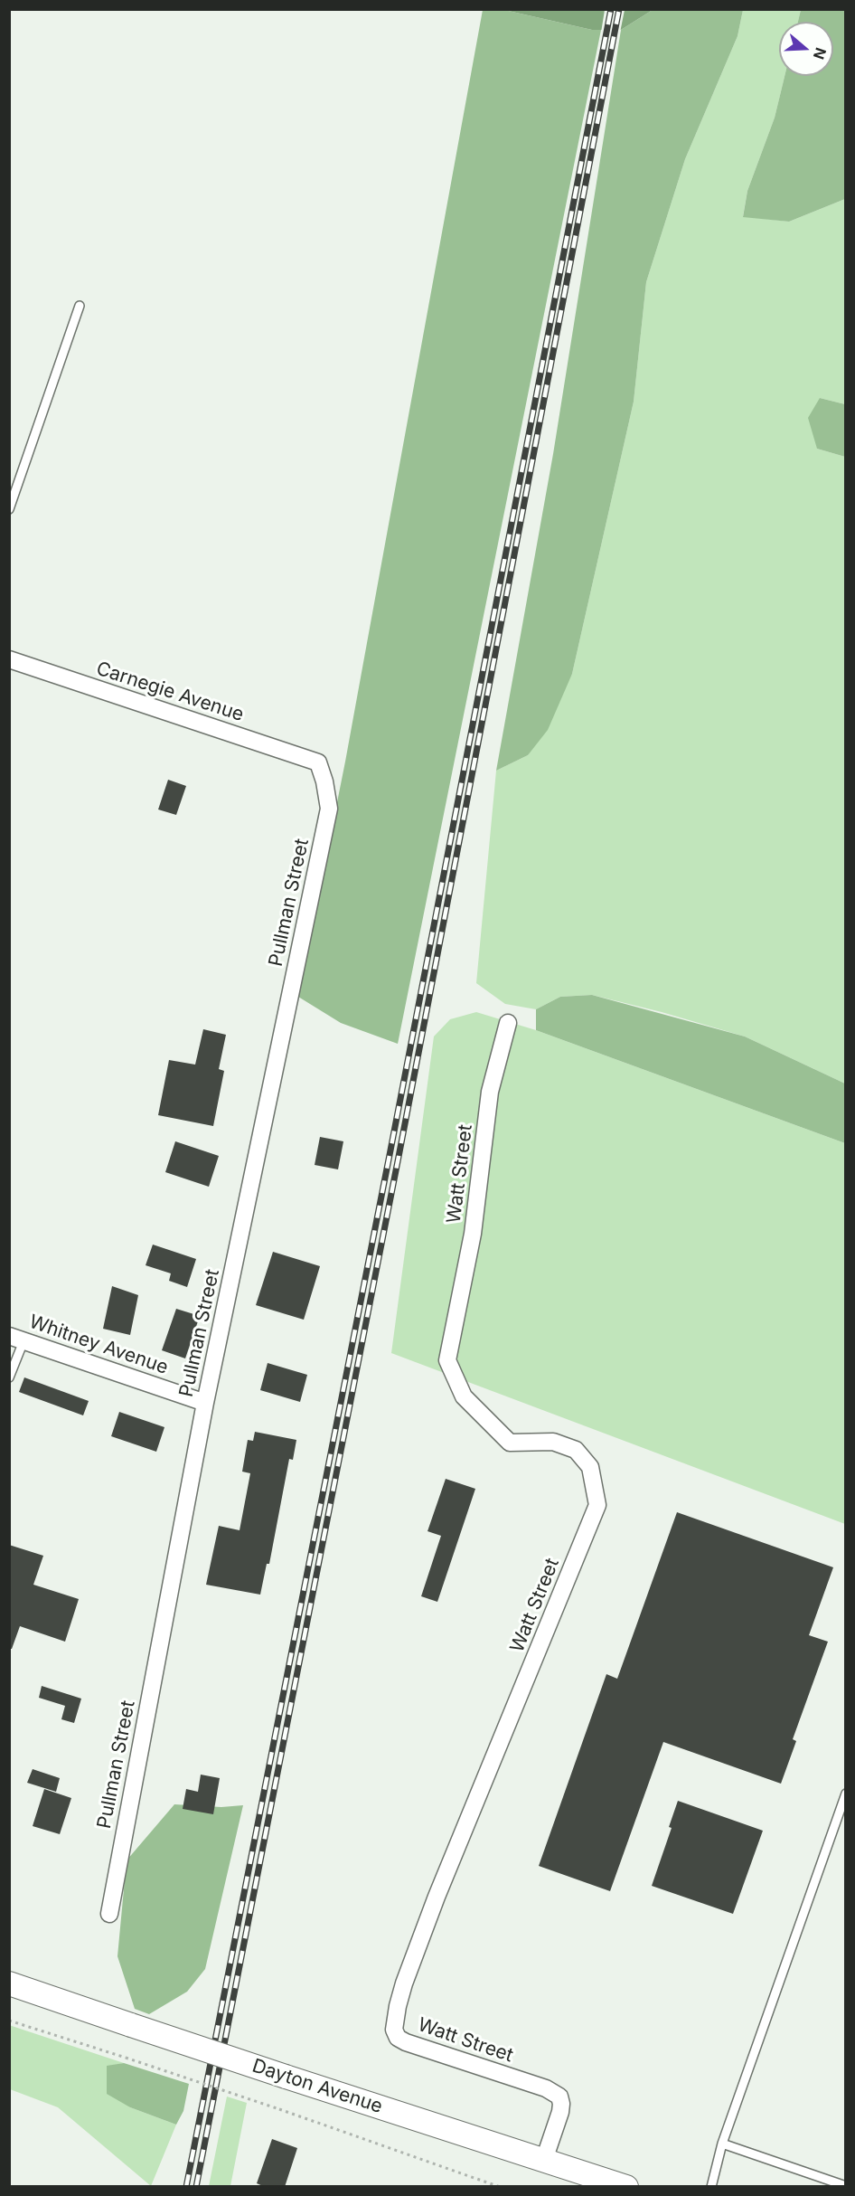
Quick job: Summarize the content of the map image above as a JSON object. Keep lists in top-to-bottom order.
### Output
{
  "streets": {
    "main road": ["Dayton Avenue"],
    "street": [
      "Carnegie Avenue",
      "Pullman Street",
      "Watt Street",
      "Whitney Avenue"
    ]
  },
  "crossings": [
    ["Carnegie Avenue", "Pullman Street"],
    ["Pullman Street", "Whitney Avenue"],
    ["Watt Street", "Dayton Avenue"]
  ],
  "north": "right"
}
